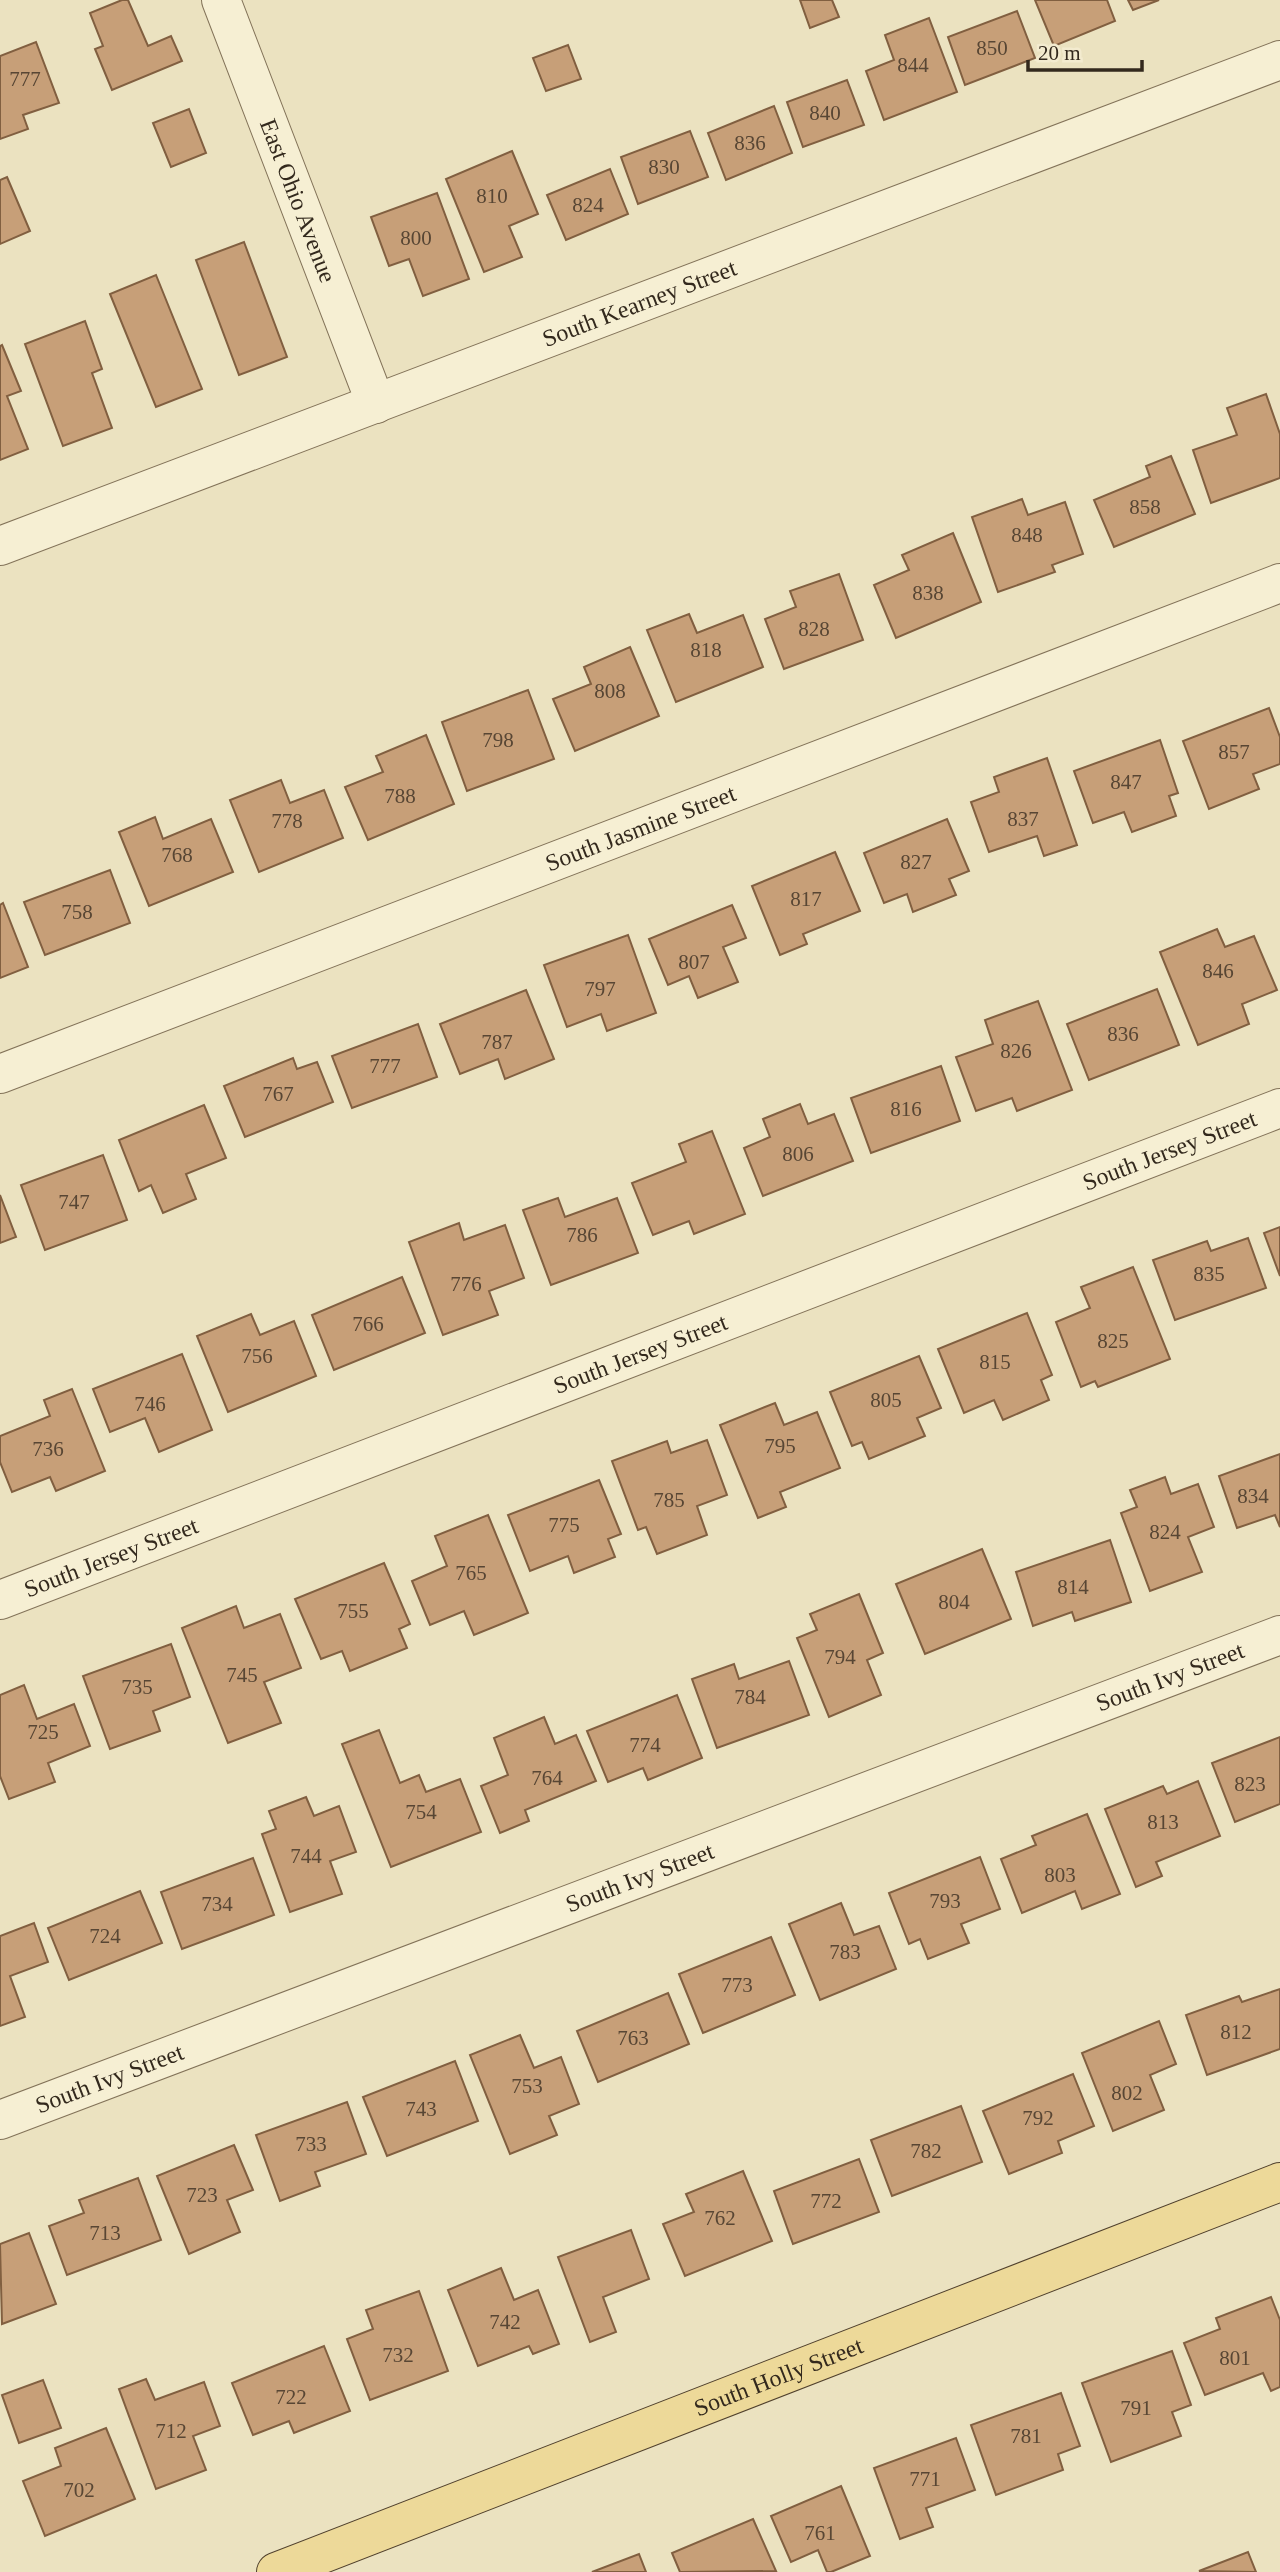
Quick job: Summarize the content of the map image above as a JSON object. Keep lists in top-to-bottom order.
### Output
{
  "streets": {
    "main road": ["South Holly Street"],
    "street": [
      "East Ohio Avenue",
      "South Kearney Street",
      "South Jasmine Street",
      "South Jersey Street",
      "South Ivy Street"
    ]
  },
  "crossings": [
    ["East Ohio Avenue", "South Kearney Street"]
  ],
  "house_numbers": [
    "850",
    "844",
    "777",
    "840",
    "836",
    "830",
    "810",
    "824",
    "800",
    "858",
    "848",
    "838",
    "828",
    "818",
    "808",
    "798",
    "857",
    "847",
    "788",
    "837",
    "778",
    "768",
    "827",
    "817",
    "758",
    "807",
    "846",
    "797",
    "836",
    "787",
    "826",
    "777",
    "767",
    "816",
    "806",
    "747",
    "786",
    "835",
    "776",
    "766",
    "825",
    "756",
    "815",
    "805",
    "746",
    "795",
    "736",
    "834",
    "785",
    "775",
    "824",
    "765",
    "814",
    "804",
    "755",
    "794",
    "745",
    "735",
    "784",
    "725",
    "774",
    "764",
    "823",
    "754",
    "813",
    "744",
    "803",
    "793",
    "734",
    "724",
    "783",
    "773",
    "812",
    "763",
    "753",
    "802",
    "743",
    "792",
    "733",
    "782",
    "723",
    "772",
    "762",
    "713",
    "742",
    "732",
    "801",
    "722",
    "791",
    "712",
    "781",
    "771",
    "702",
    "761"
  ],
  "scale_bar": "20 m"
}
